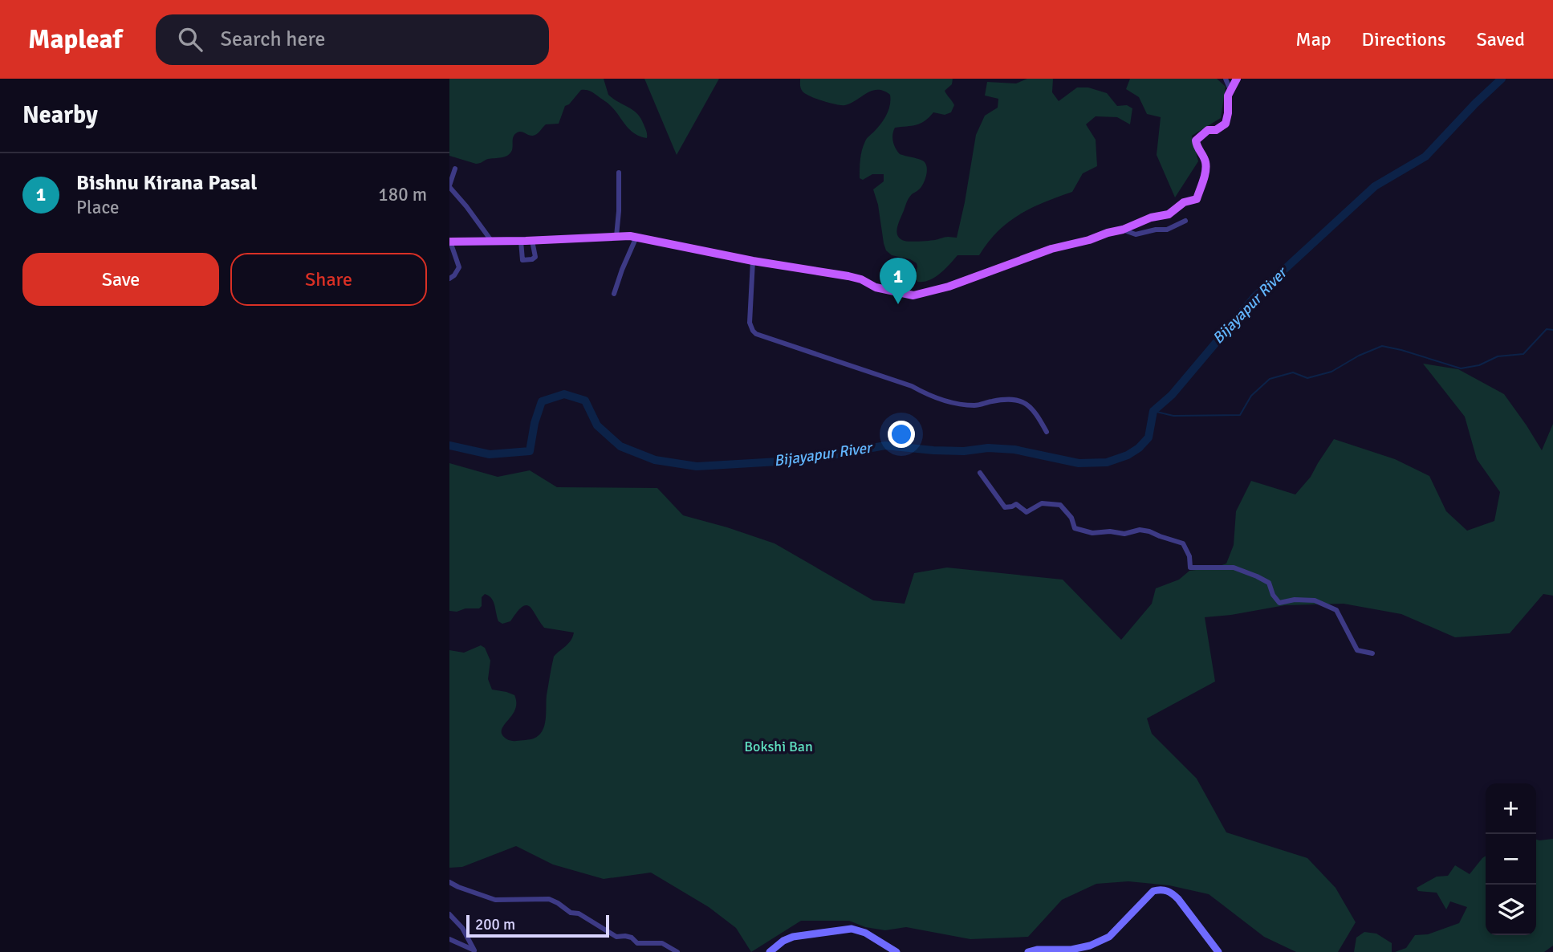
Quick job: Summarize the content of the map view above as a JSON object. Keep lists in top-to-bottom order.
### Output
{
  "water": ["Bijayapur River"],
  "parks": ["Bokshi Ban"],
  "scale_bar": "200 m",
  "page": {
    "header": "Mapleaf",
    "search": "Search here",
    "nav": ["Map", "Directions", "Saved"],
    "heading": "Nearby",
    "list": [
      {
        "mark": "1",
        "name": "Bishnu Kirana Pasal",
        "note": "Place",
        "value": "180 m"
      }
    ],
    "buttons": ["Save", "Share"],
    "pins": "1",
    "map_buttons": ["+", "−"],
    "scale": "200 m"
  }
}
